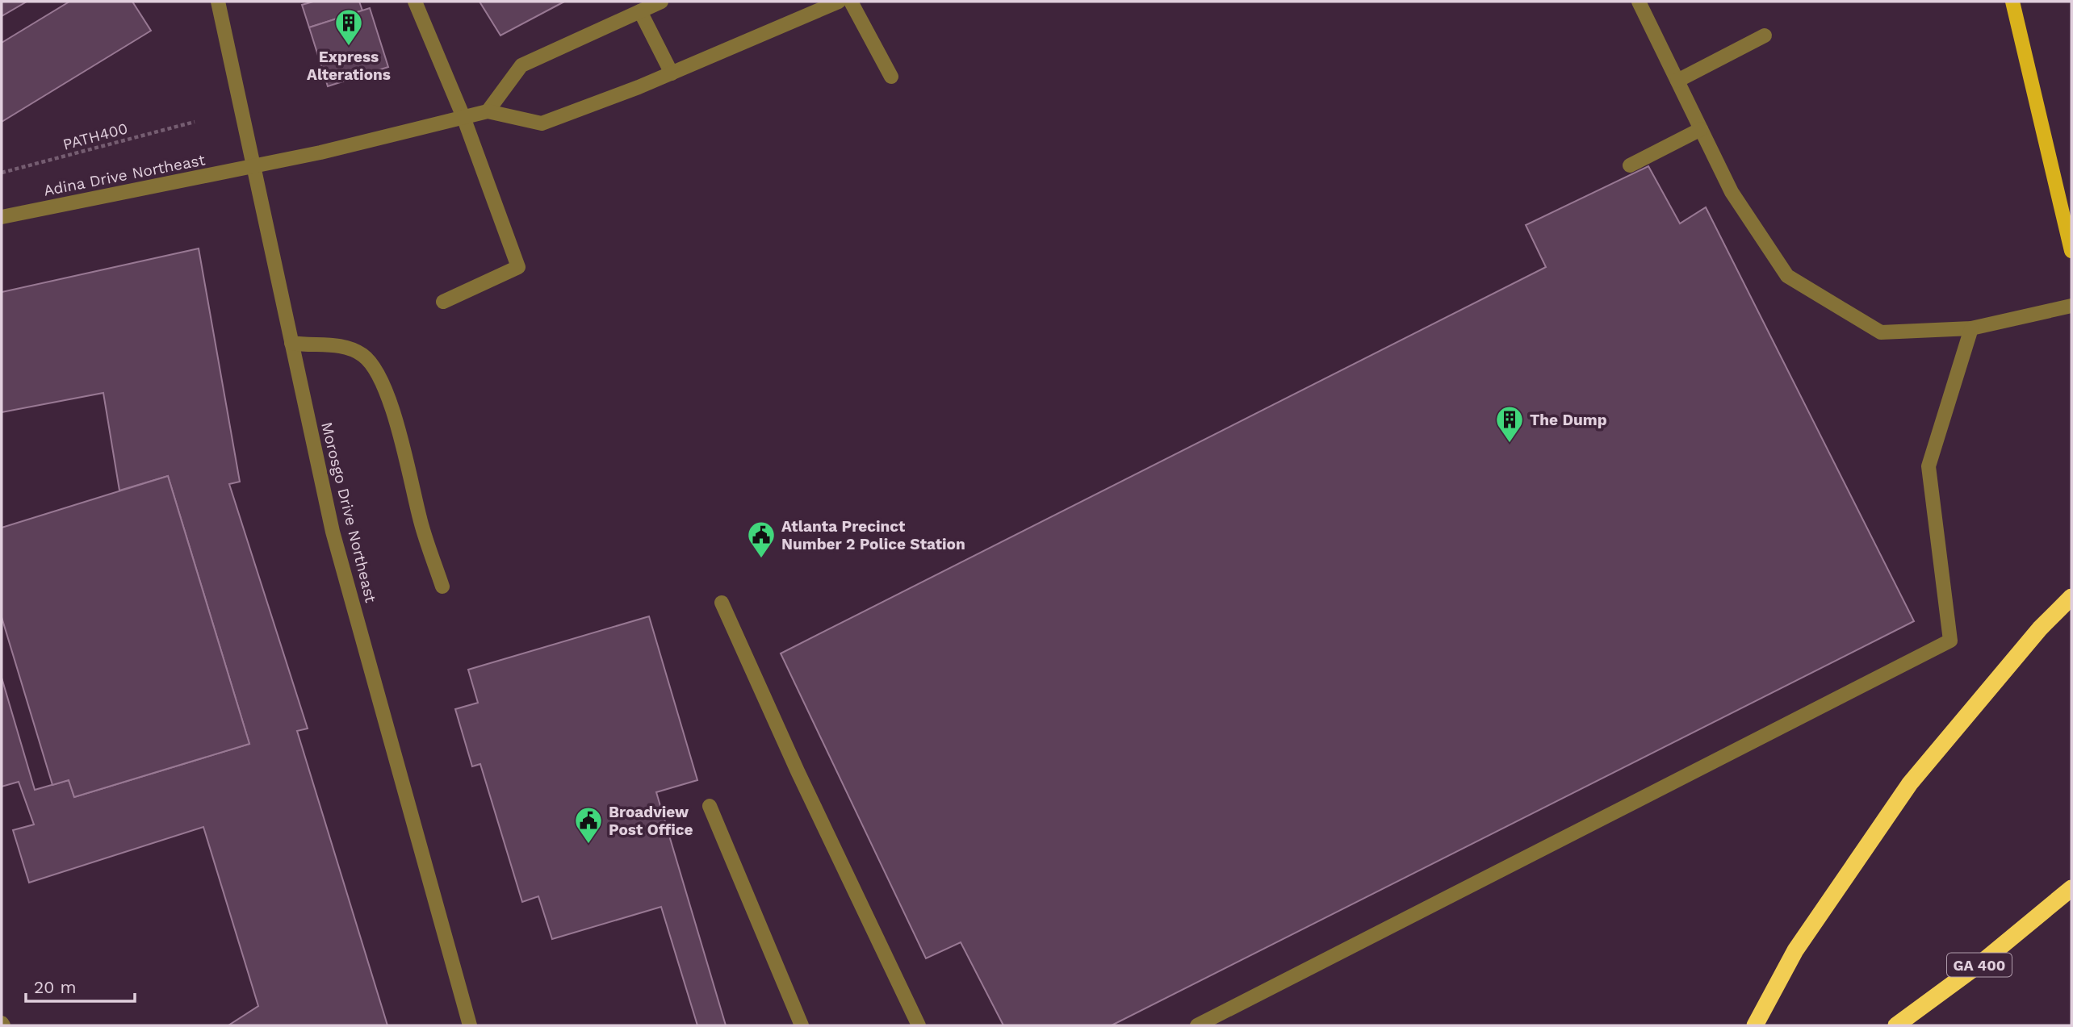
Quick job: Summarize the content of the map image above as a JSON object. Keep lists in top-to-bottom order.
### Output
{
  "streets": {
    "highway": ["GA 400"],
    "street": ["Adina Drive Northeast", "Morosgo Drive Northeast"],
    "path": ["PATH400"]
  },
  "crossings": [
    ["Adina Drive Northeast", "Morosgo Drive Northeast"]
  ],
  "places": {
    "building": ["Express Alterations", "The Dump"],
    "public building": ["Atlanta Precinct Number 2 Police Station", "Broadview Post Office"]
  },
  "scale_bar": "20 m"
}
